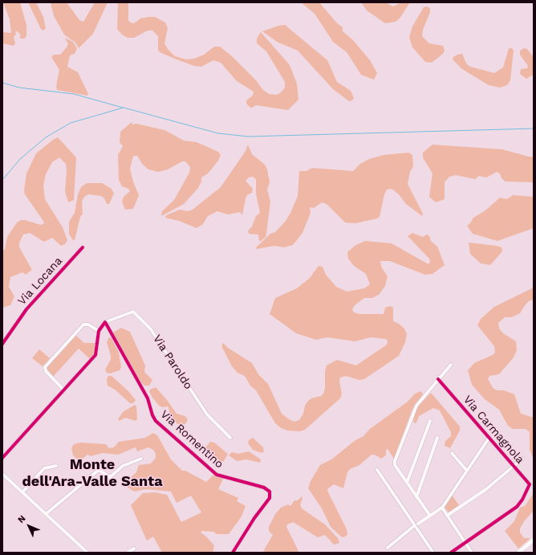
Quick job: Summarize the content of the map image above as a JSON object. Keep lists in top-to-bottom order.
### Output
{
  "streets": {
    "street": [
      "Via Locana",
      "Via Paroldo",
      "Via Carmagnola",
      "Via Romentino"
    ]
  },
  "crossings": [
    ["Via Paroldo", "Via Romentino"]
  ],
  "districts": ["Monte dell'Ara-Valle Santa"],
  "north": "top left"
}
